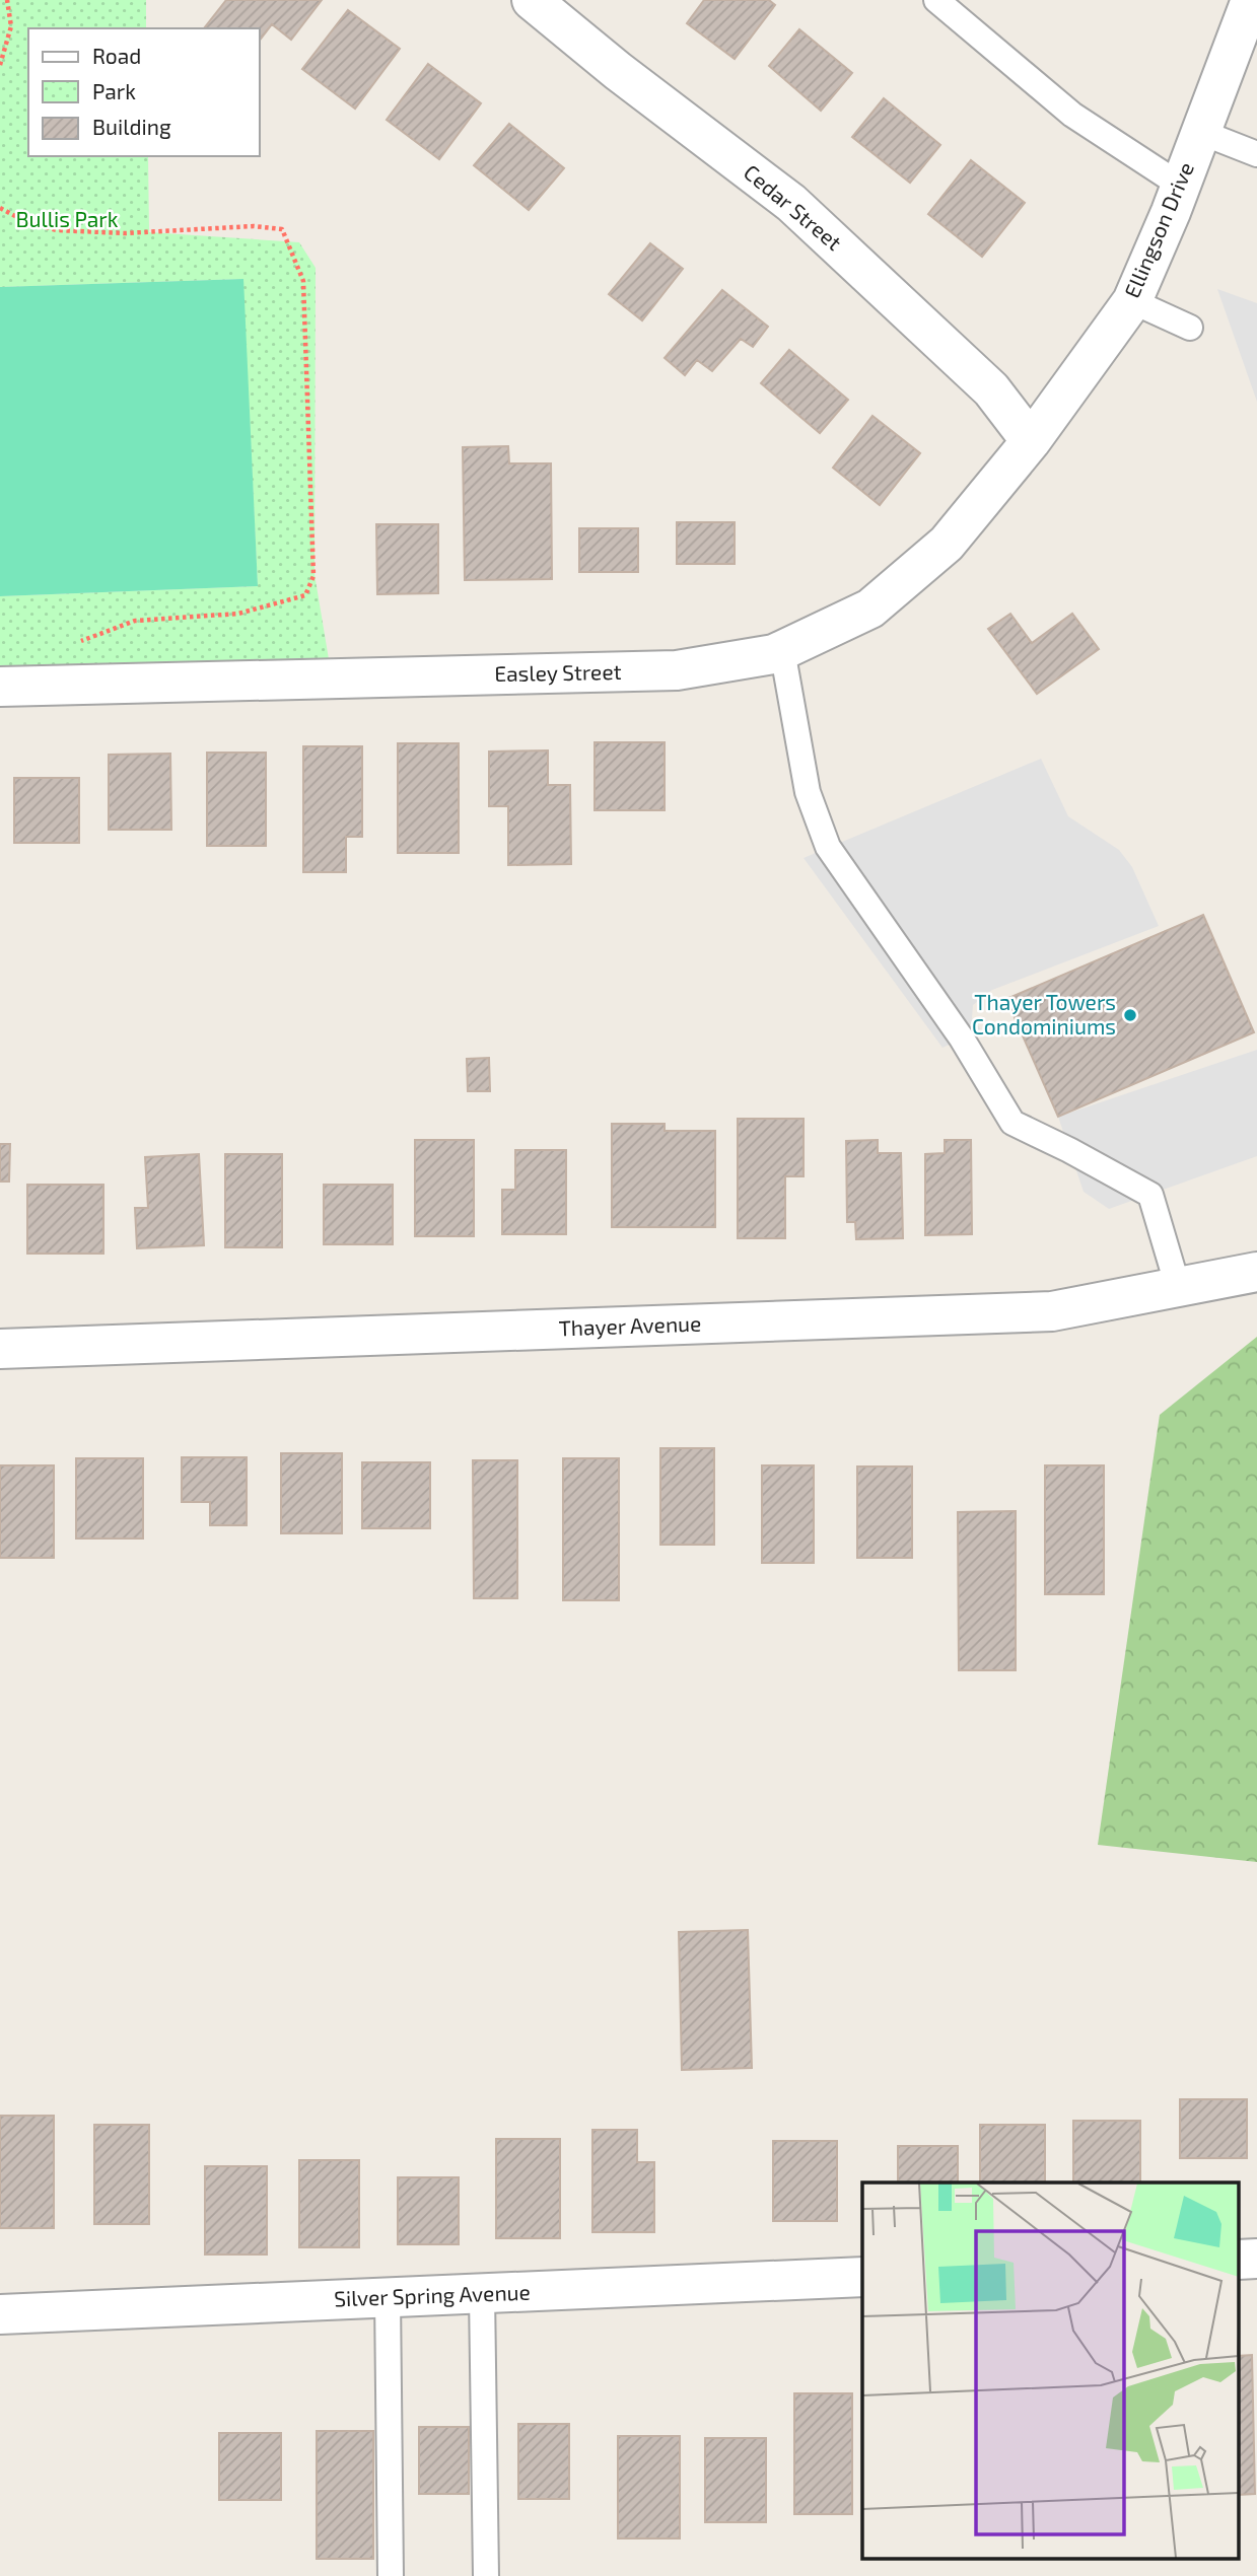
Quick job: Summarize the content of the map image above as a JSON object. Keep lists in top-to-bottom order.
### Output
{
  "streets": {
    "street": [
      "Cedar Street",
      "Ellingson Drive",
      "Easley Street",
      "Thayer Avenue",
      "Silver Spring Avenue"
    ]
  },
  "crossings": [
    ["Cedar Street", "Ellingson Drive"],
    ["Cedar Street", "Easley Street"],
    ["Ellingson Drive", "Easley Street"]
  ],
  "parks": ["Bullis Park"],
  "places": ["Thayer Towers Condominiums"],
  "legend": ["Road", "Park", "Building"]
}
